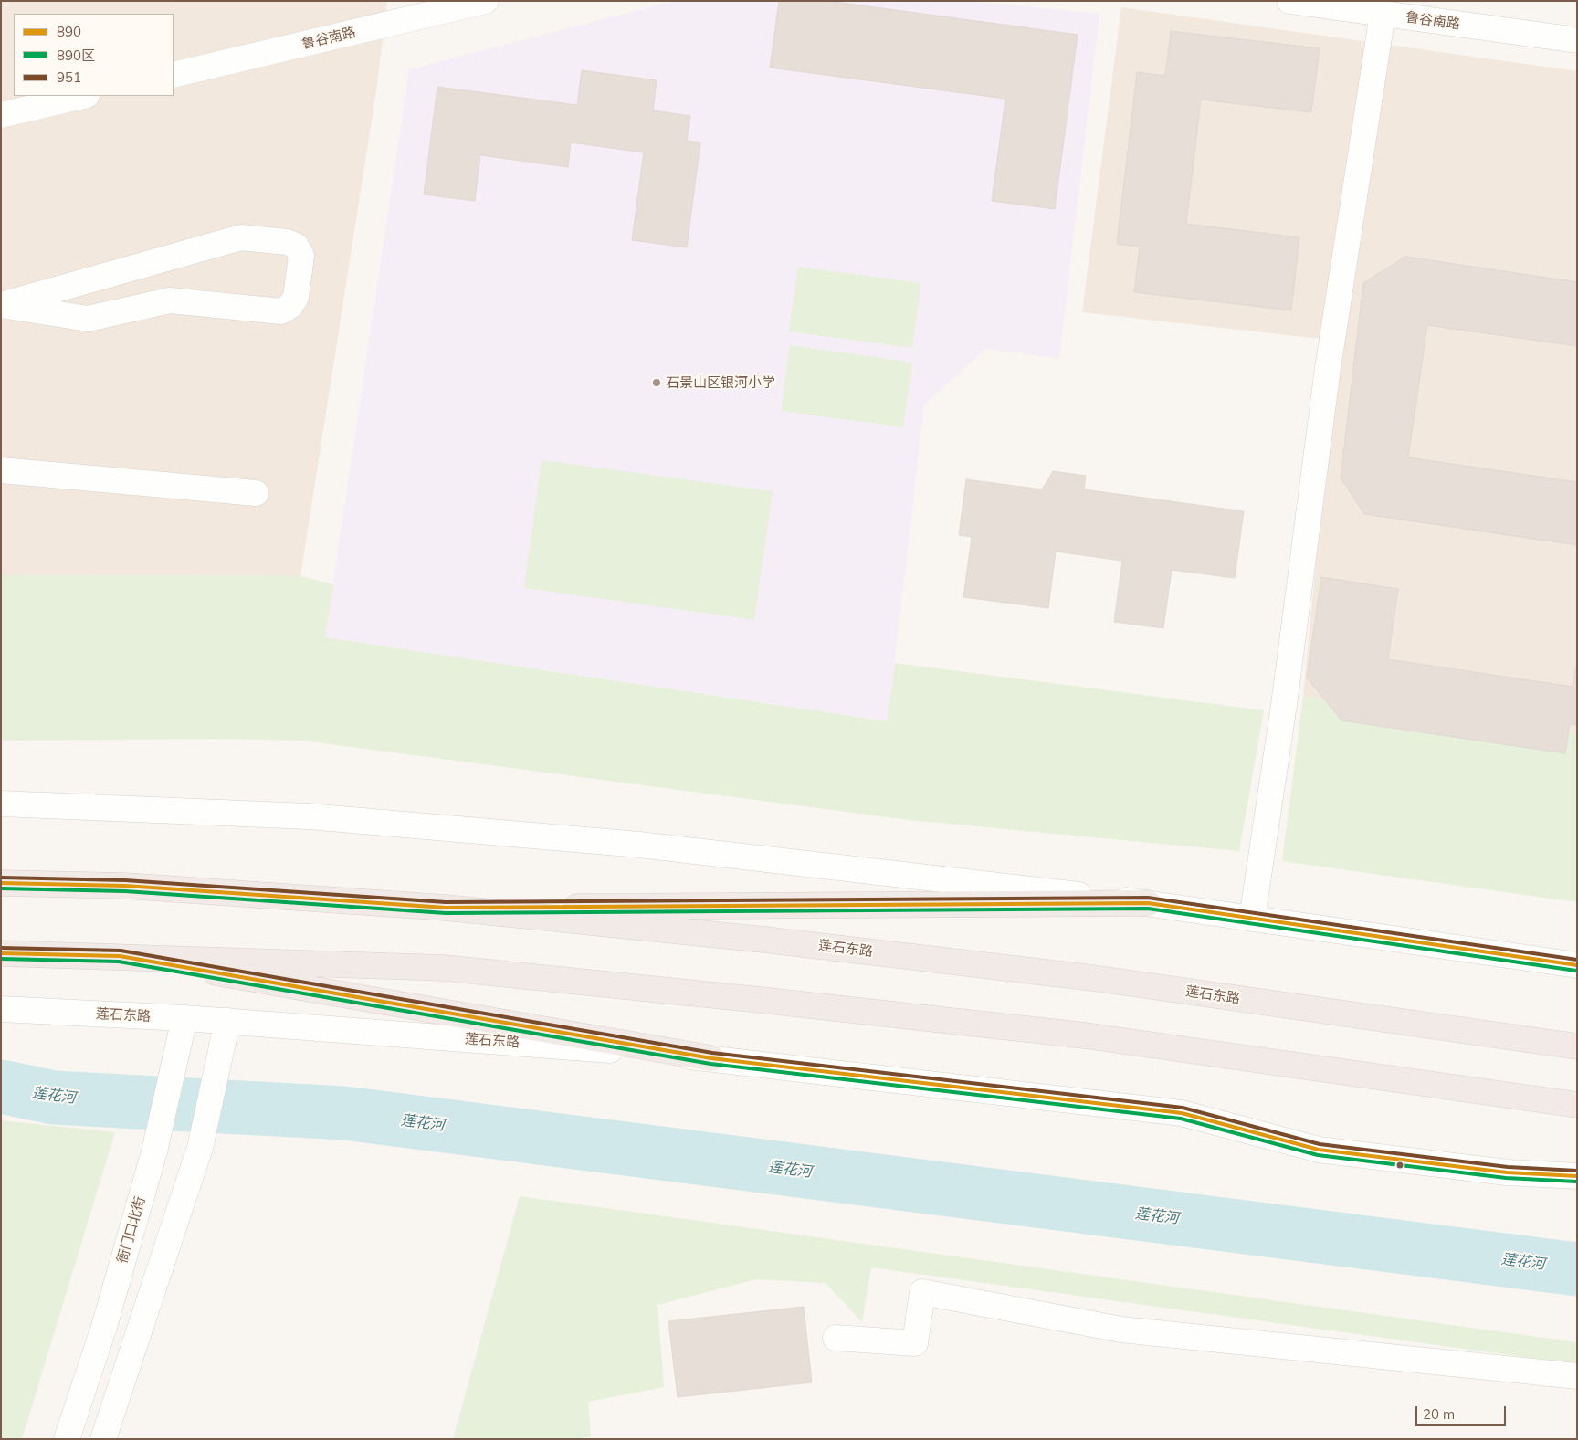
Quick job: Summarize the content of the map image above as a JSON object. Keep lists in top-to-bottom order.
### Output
{
  "streets": {
    "highway": ["莲石东路"],
    "street": ["鲁谷南路", "衙门口北街"]
  },
  "crossings": [
    ["莲石东路", "衙门口北街"]
  ],
  "water": ["莲花河"],
  "places": ["石景山区银河小学"],
  "lines": ["transit line 951", "transit line 890", "transit line 890区"],
  "legend": ["890", "890区", "951"],
  "scale_bar": "20 m"
}
